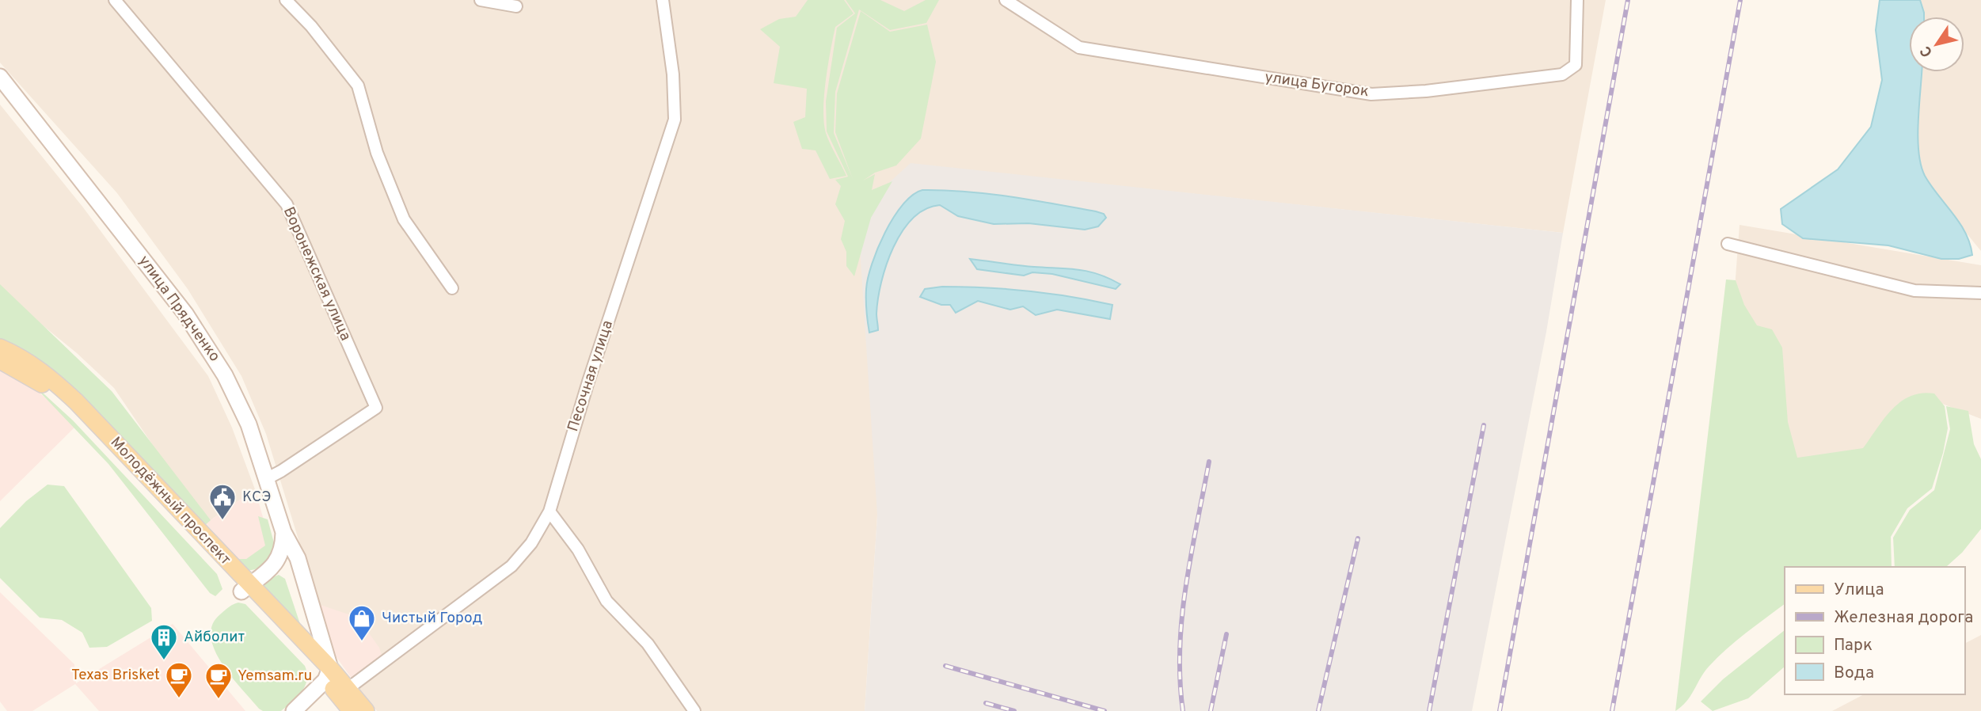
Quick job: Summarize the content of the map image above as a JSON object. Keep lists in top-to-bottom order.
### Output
{
  "streets": {
    "main road": ["улица Прядченко", "Молодёжный проспект"],
    "street": ["улица Бугорок", "Воронежская улица", "Песочная улица"]
  },
  "crossings": [
    ["Воронежская улица", "улица Прядченко"],
    ["улица Прядченко", "Песочная улица"],
    ["улица Прядченко", "Молодёжный проспект"]
  ],
  "places": {
    "public building": ["КСЭ"],
    "shop": ["Чистый Город"],
    "building": ["Айболит"],
    "cafe": ["Texas Brisket", "Yemsam.ru"]
  },
  "legend": [
    "Улица",
    "Железная дорога",
    "Парк",
    "Вода"
  ],
  "north": "bottom left"
}
